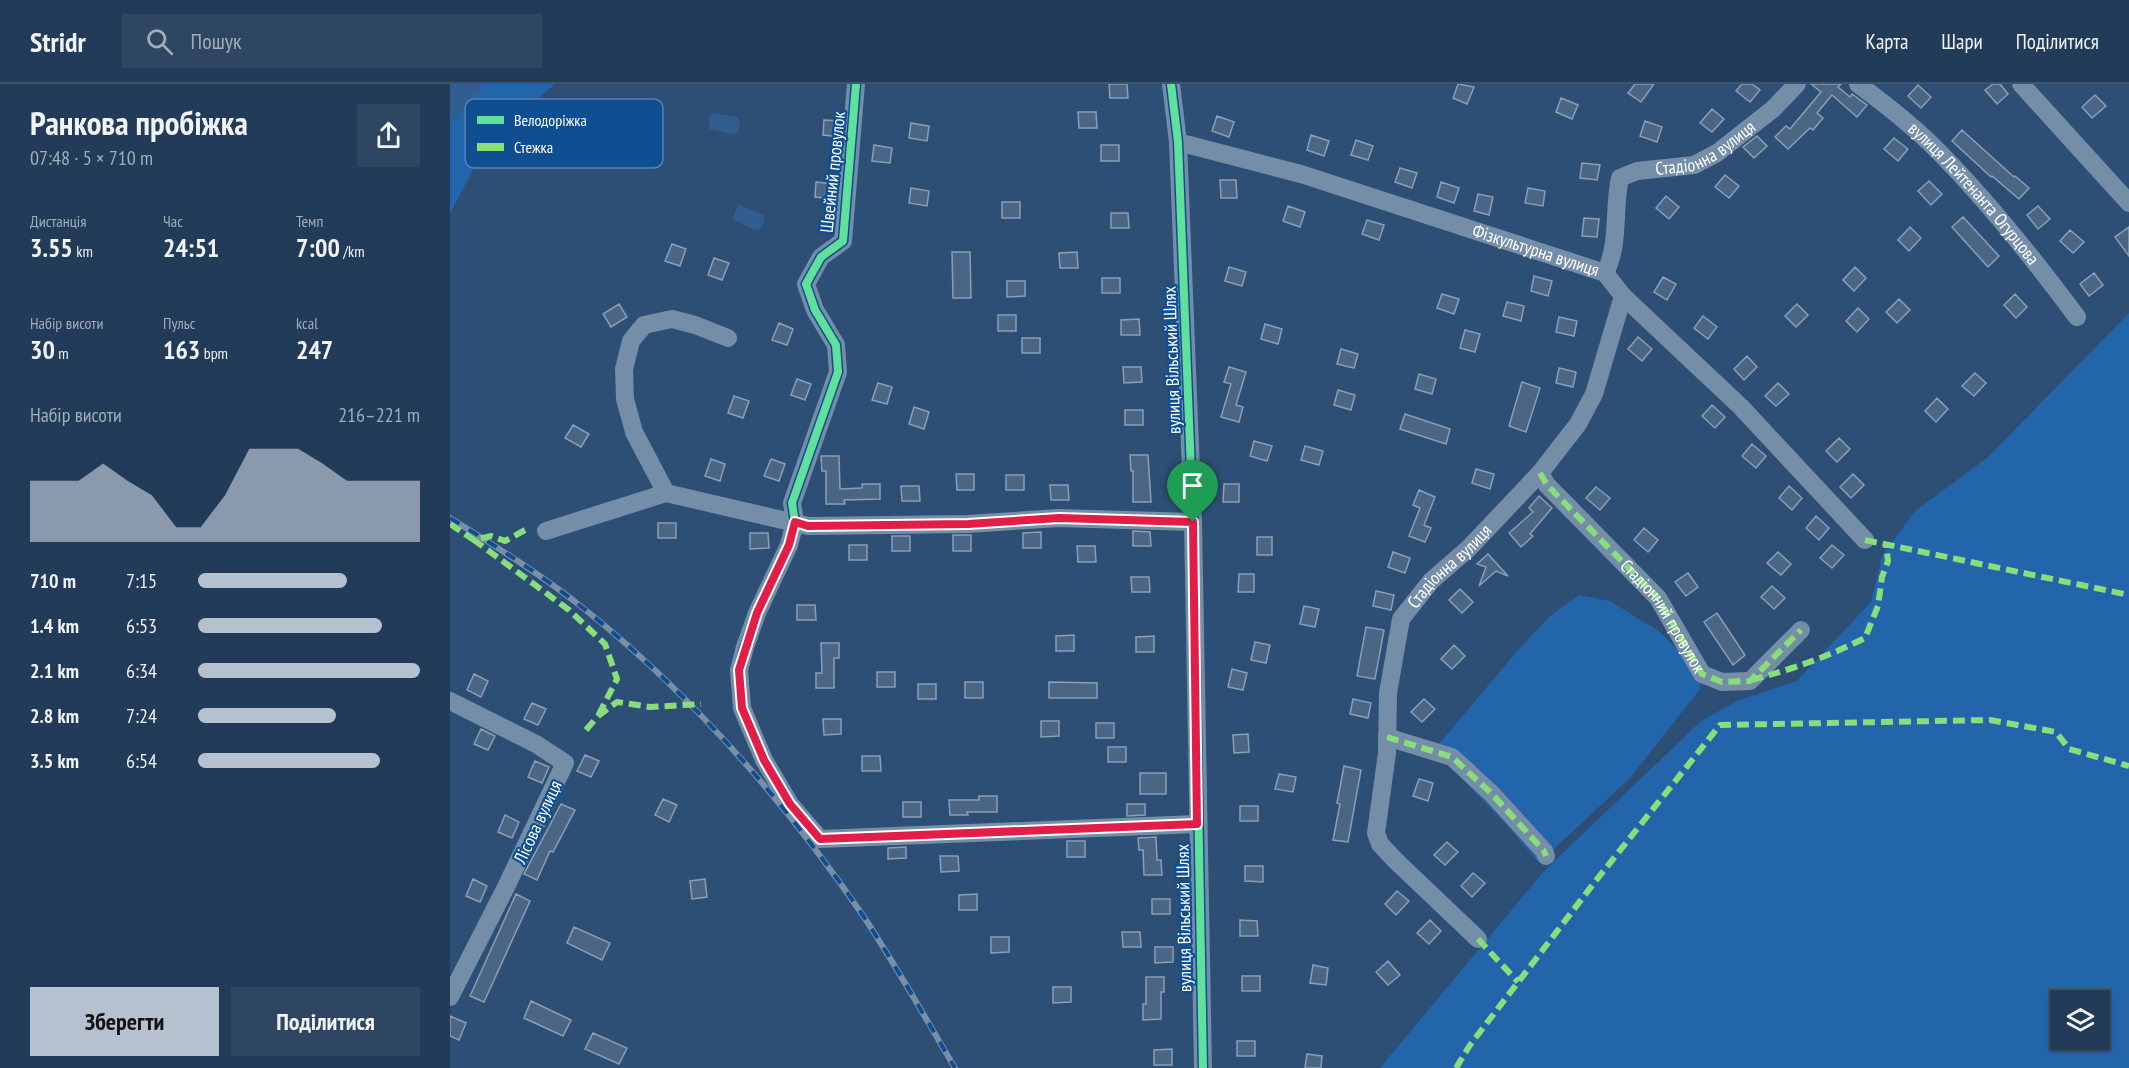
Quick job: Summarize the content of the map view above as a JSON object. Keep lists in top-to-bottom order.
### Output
{
  "streets": {
    "street": [
      "Стадіонна вулиця",
      "Швейний провулок",
      "вулиця Лейтенанта Огурцова",
      "Фізкультурна вулиця",
      "вулиця Вільський Шлях",
      "Стадіонний провулок",
      "Лісова вулиця"
    ]
  },
  "crossings": [
    ["Стадіонна вулиця", "Фізкультурна вулиця"],
    ["Стадіонна вулиця", "Стадіонний провулок"],
    ["Фізкультурна вулиця", "вулиця Вільський Шлях"]
  ],
  "legend": ["Велодоріжка", "Стежка"],
  "page": {
    "header": "Stridr",
    "search": "Пошук",
    "nav": ["Карта", "Шари", "Поділитися"],
    "heading": ["Ранкова пробіжка", "07:48 · 5 × 710 m"],
    "stats": [
      ["Дистанція", "3.55 km"],
      ["Час", "24:51"],
      ["Темп", "7:00 /km"],
      ["Набір висоти", "30 m"],
      ["Пульс", "163 bpm"],
      ["kcal", "247"]
    ],
    "chart": ["Набір висоти", "216–221 m"],
    "list": [
      {
        "name": "710 m",
        "note": "7:15"
      },
      {
        "name": "1.4 km",
        "note": "6:53"
      },
      {
        "name": "2.1 km",
        "note": "6:34"
      },
      {
        "name": "2.8 km",
        "note": "7:24"
      },
      {
        "name": "3.5 km",
        "note": "6:54"
      }
    ],
    "buttons": ["Зберегти", "Поділитися"]
  }
}
